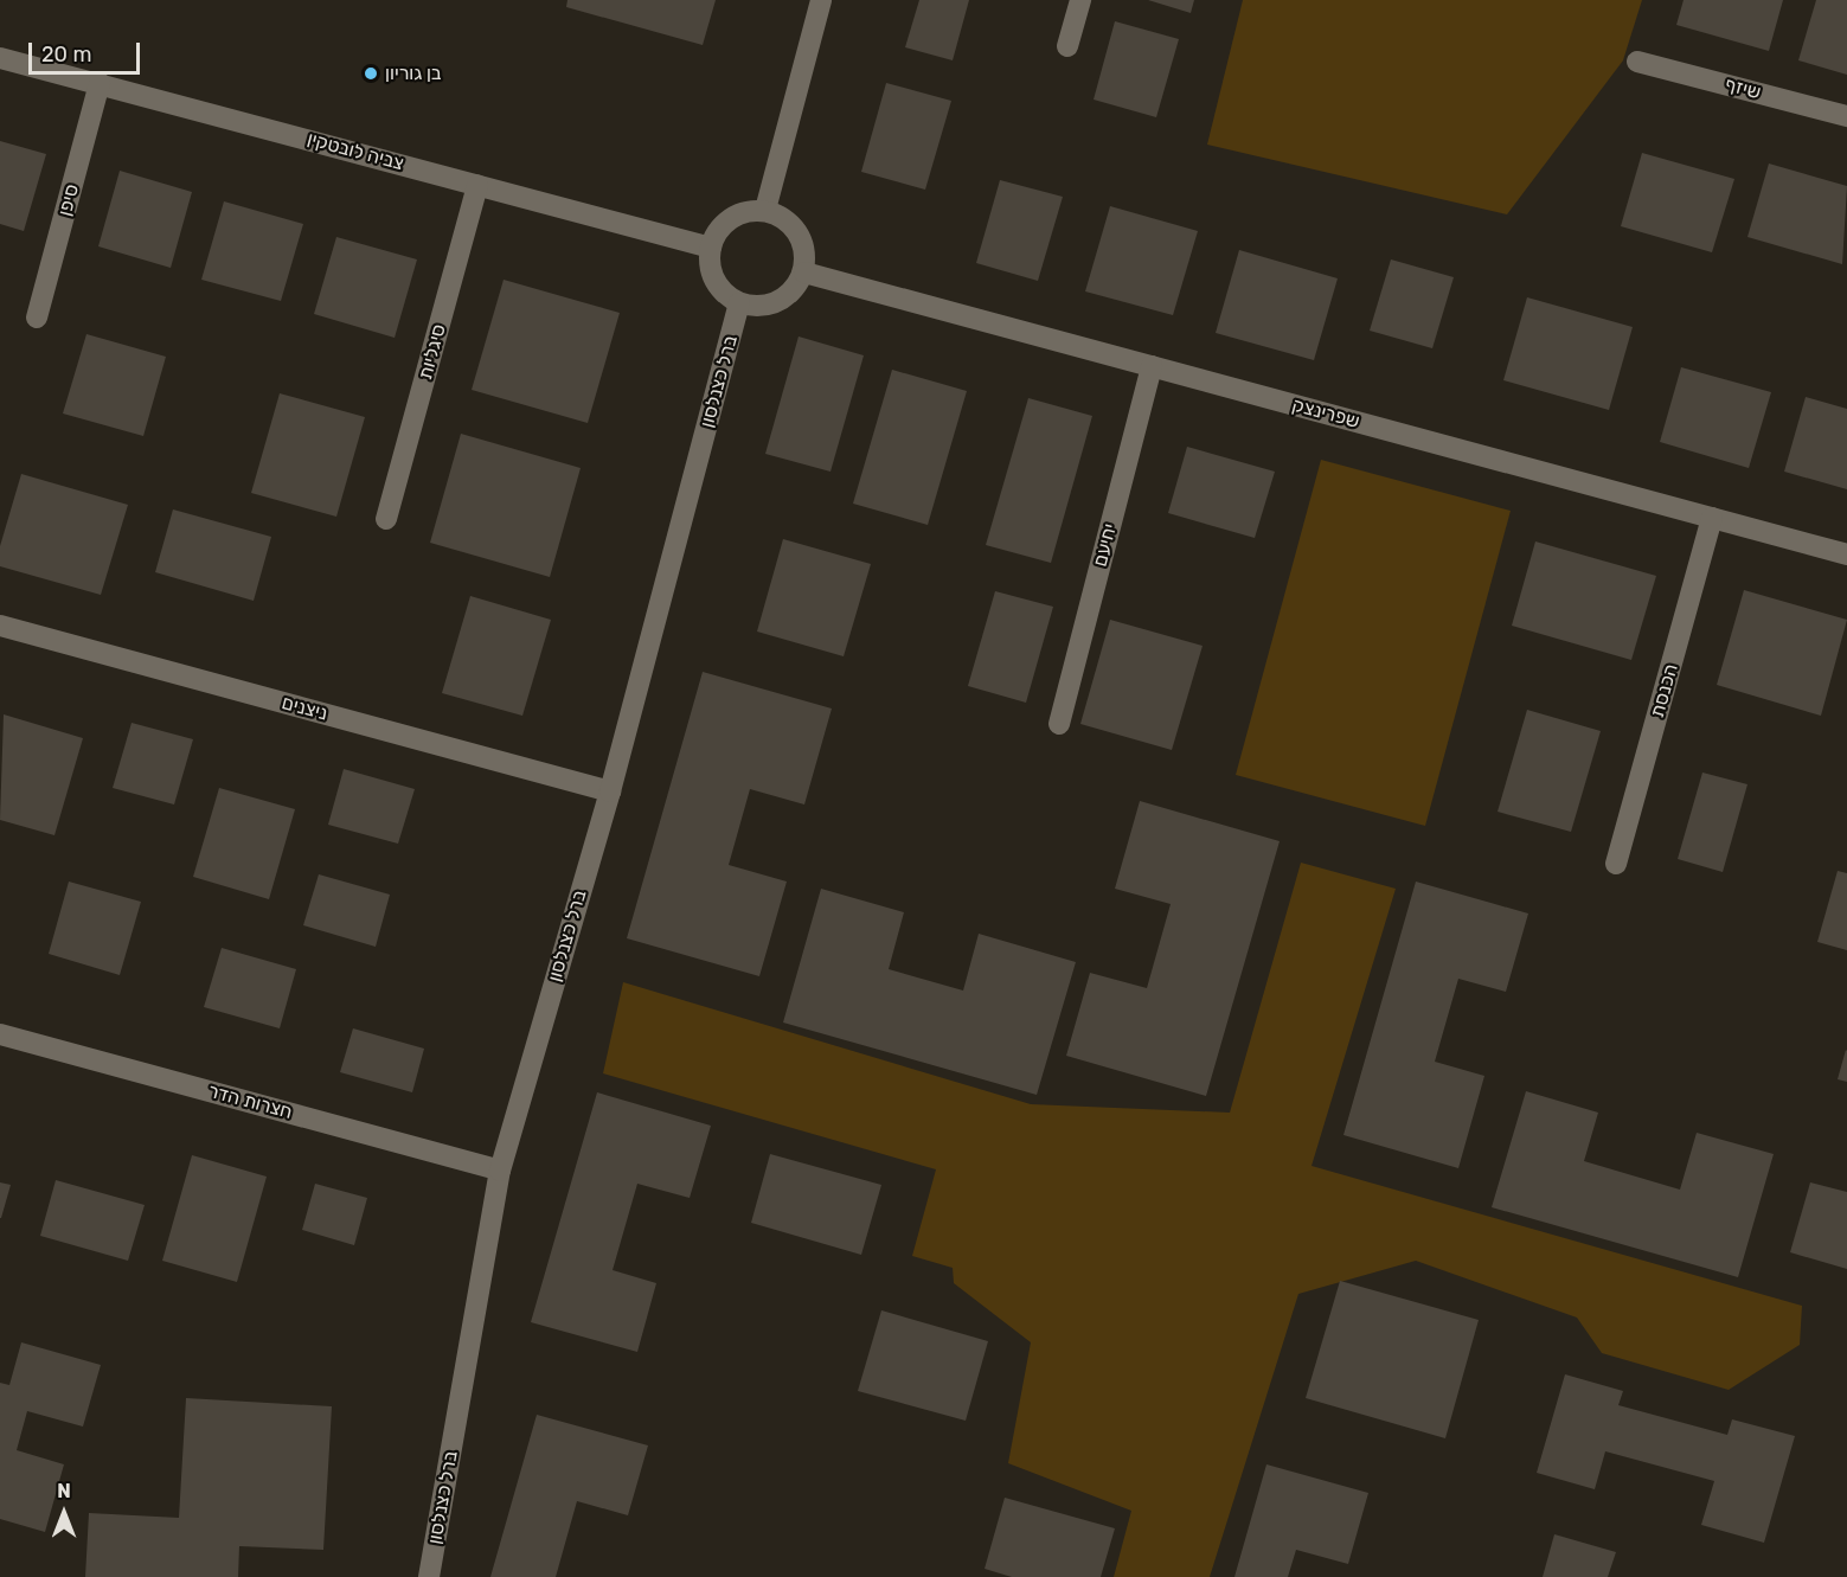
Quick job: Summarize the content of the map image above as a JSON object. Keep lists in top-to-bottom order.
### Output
{
  "streets": {
    "street": [
      "שיזף",
      "צביה לובטקין",
      "סיפן",
      "סיגליות",
      "ברל כצנלסון",
      "שפרינצק",
      "יחיעם",
      "הכנסת",
      "ניצנים",
      "חצרות הדר"
    ]
  },
  "crossings": [
    ["צביה לובטקין", "סיפן"],
    ["צביה לובטקין", "סיגליות"],
    ["צביה לובטקין", "ברל כצנלסון"],
    ["צביה לובטקין", "שפרינצק"],
    ["ברל כצנלסון", "שפרינצק"],
    ["ברל כצנלסון", "ניצנים"],
    ["ברל כצנלסון", "חצרות הדר"],
    ["שפרינצק", "יחיעם"],
    ["שפרינצק", "הכנסת"]
  ],
  "places": ["בן גוריון"],
  "scale_bar": "20 m",
  "north": "top"
}
